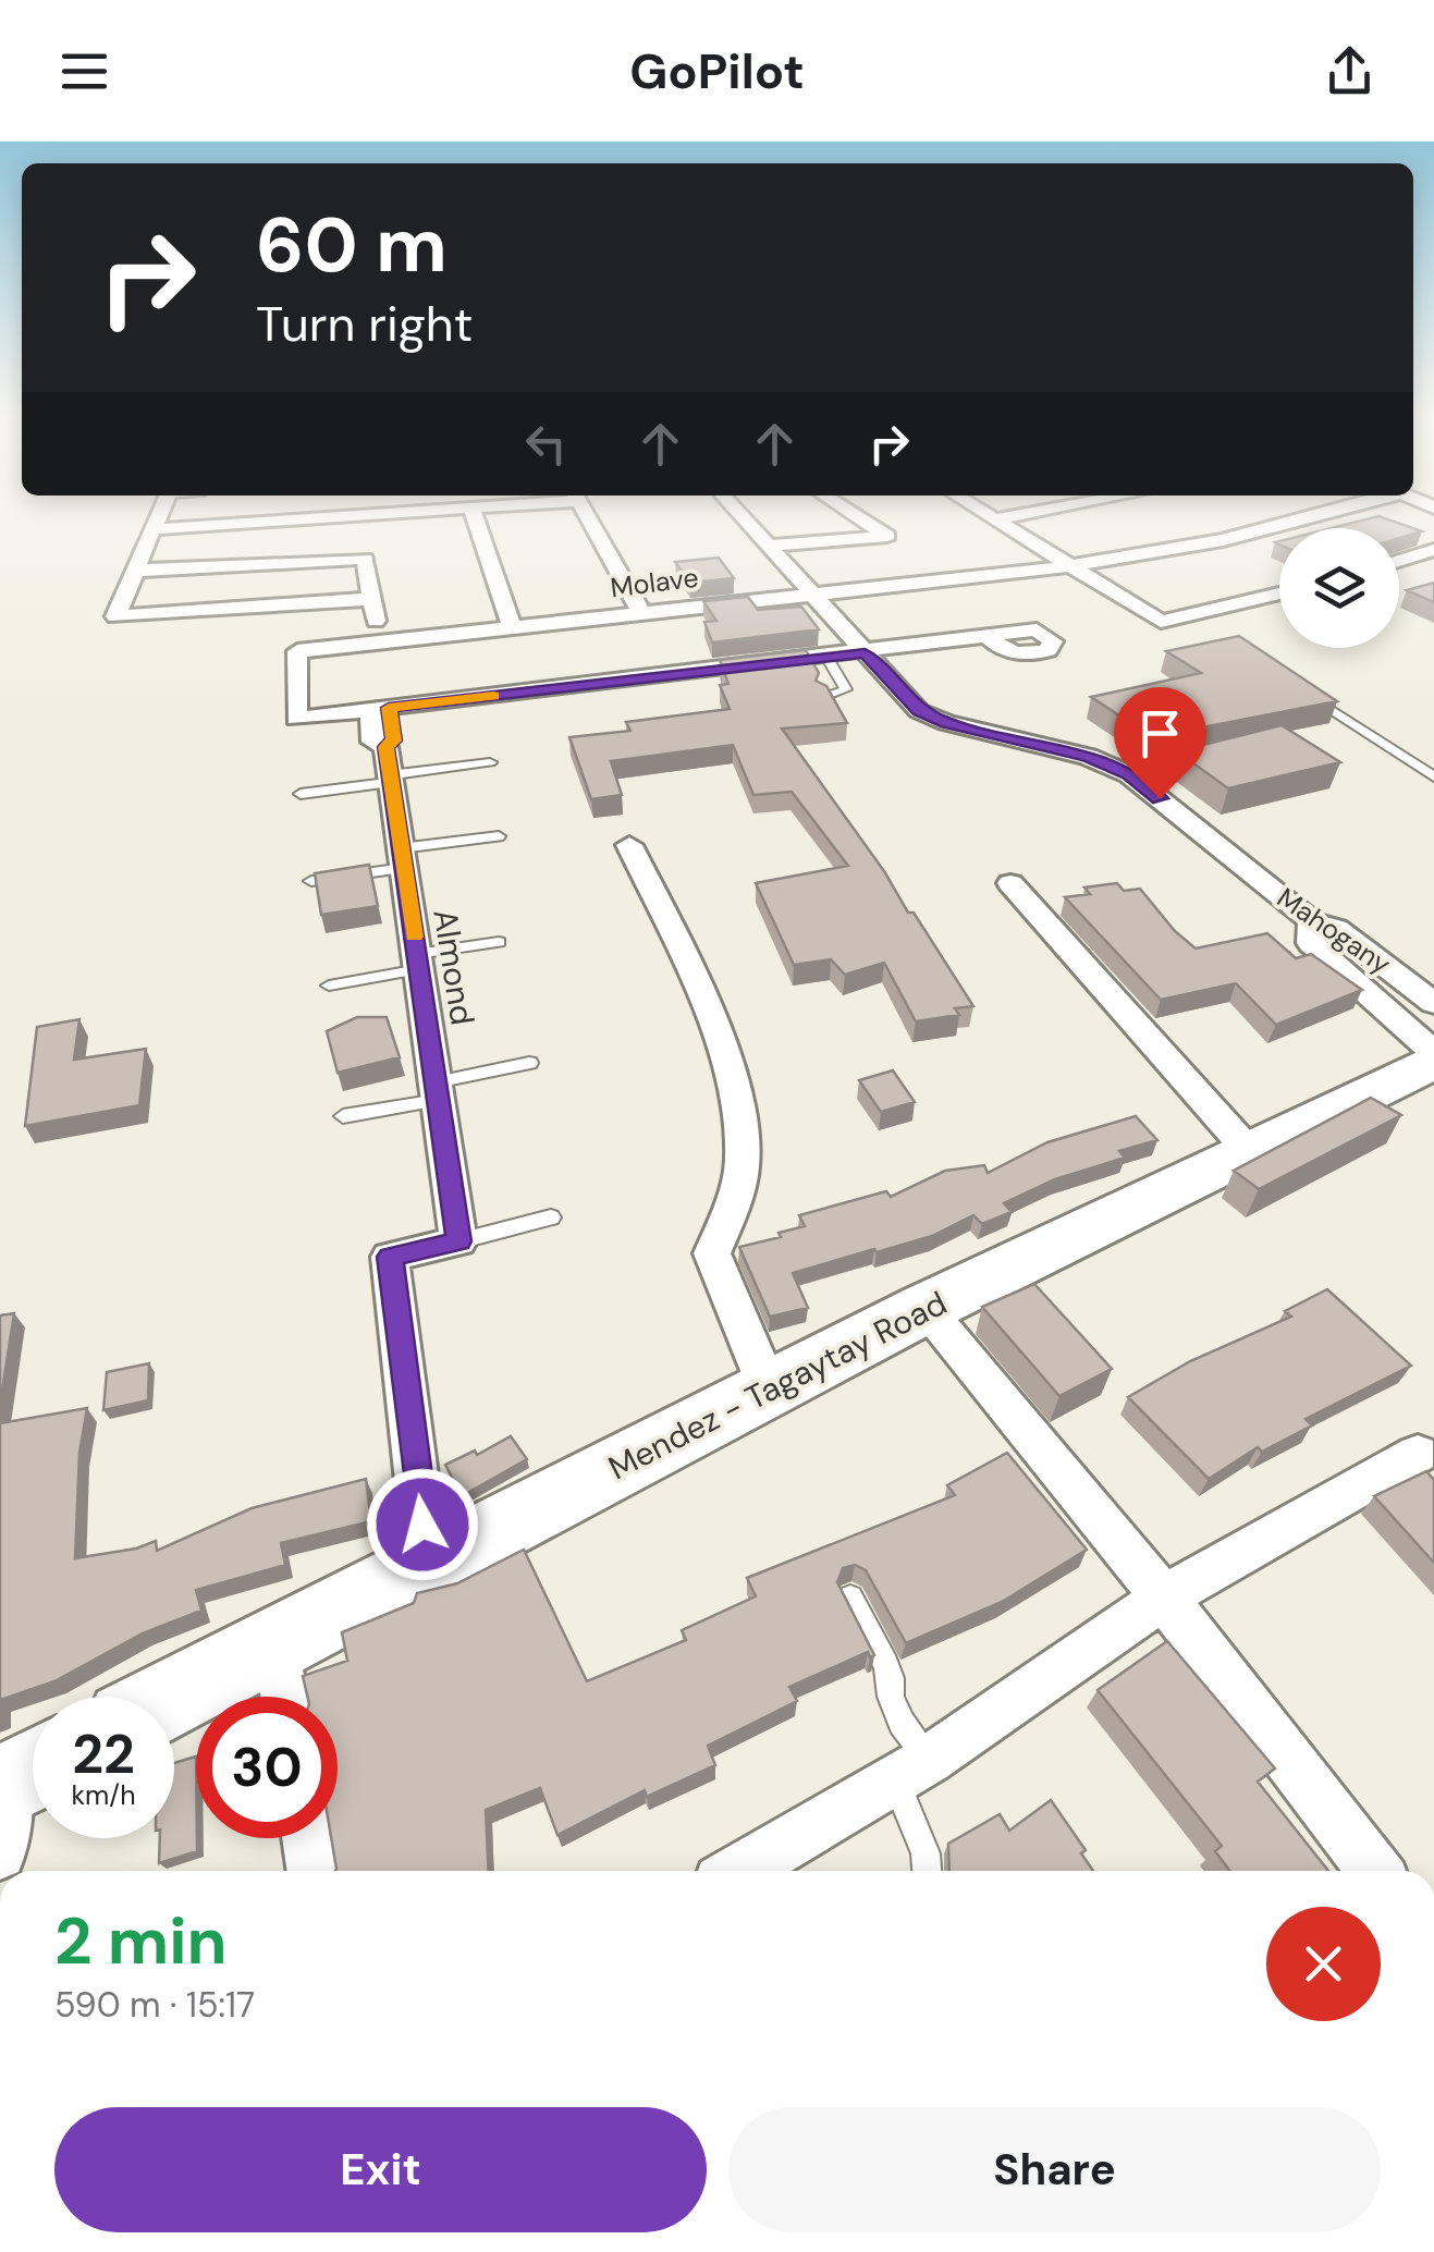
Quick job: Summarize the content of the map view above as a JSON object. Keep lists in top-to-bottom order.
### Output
{
  "streets": {
    "main road": ["Mendez - Tagaytay Road"],
    "street": ["Molave", "Mahogany", "Almond"]
  },
  "crossings": [
    ["Molave", "Mahogany"],
    ["Molave", "Almond"]
  ],
  "page": {
    "header": "GoPilot",
    "turn": ["60 m", "Turn right"],
    "speed": "22 km/h",
    "limit": "30",
    "heading": ["2 min", "590 m · 15:17"],
    "buttons": ["Exit", "Share"]
  }
}
